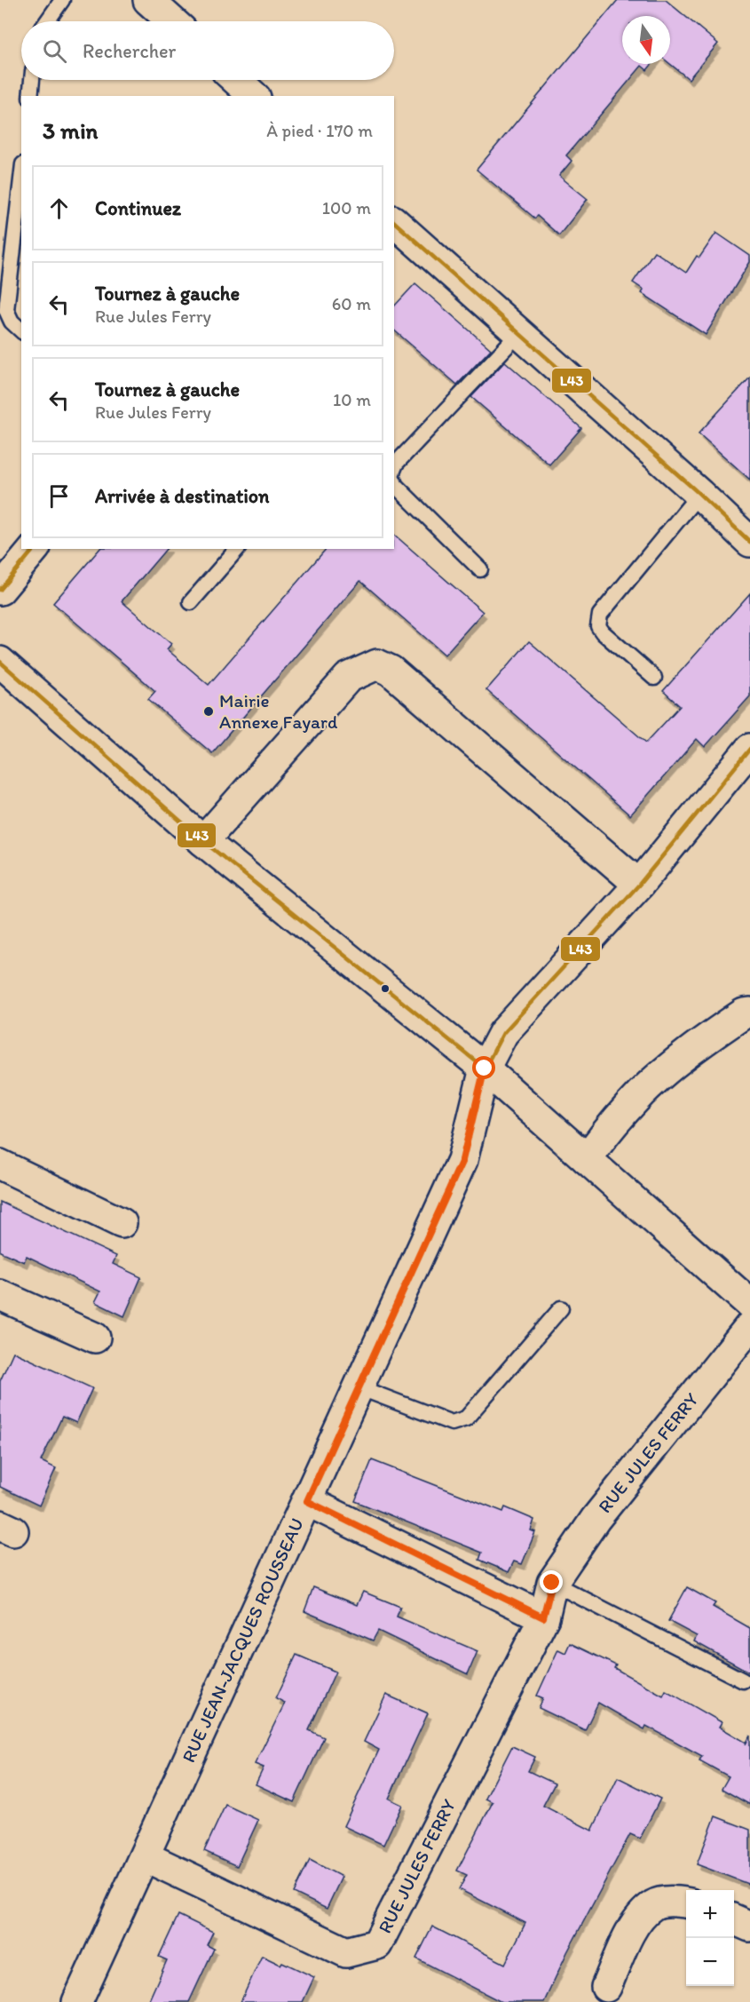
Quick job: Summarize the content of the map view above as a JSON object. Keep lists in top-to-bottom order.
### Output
{
  "streets": {
    "street": ["RUE JULES FERRY", "RUE JEAN-JACQUES ROUSSEAU"]
  },
  "crossings": [
    ["RUE JULES FERRY", "RUE JEAN-JACQUES ROUSSEAU"]
  ],
  "places": ["Mairie Annexe Fayard"],
  "lines": ["transit line L43"],
  "north": "bottom",
  "page": {
    "search": "Rechercher",
    "heading": ["3 min", "À pied · 170 m"],
    "list": [
      ["Continuez", "100 m"],
      ["Tournez à gauche", "Rue Jules Ferry", "60 m"],
      ["Tournez à gauche", "Rue Jules Ferry", "10 m"],
      "Arrivée à destination"
    ],
    "map_buttons": ["+", "−"]
  }
}
